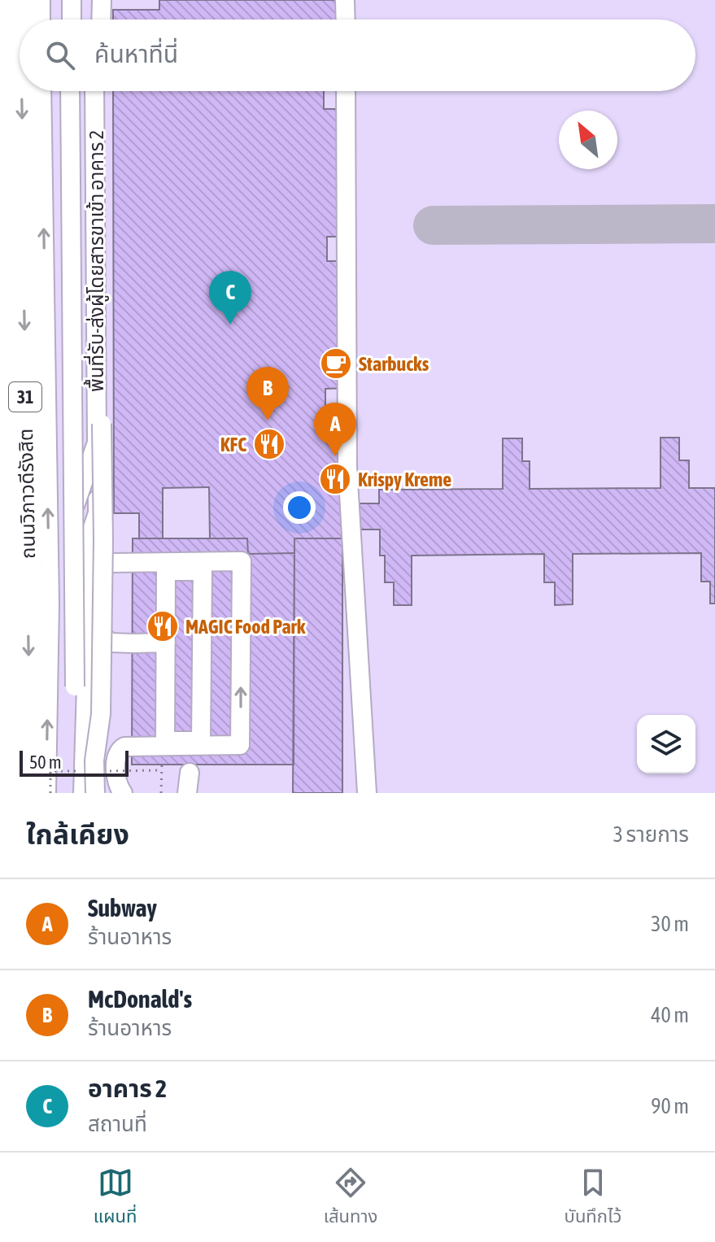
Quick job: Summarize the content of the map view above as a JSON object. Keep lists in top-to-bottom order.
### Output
{
  "streets": {
    "highway": ["31", "ถนนวิภาวดีรังสิต"],
    "lane": ["พื้นที่รับ-ส่งผู้โดยสารขาเข้า อาคาร 2"]
  },
  "places": {
    "cafe": ["Starbucks"],
    "restaurant": ["KFC", "Krispy Kreme", "MAGIC Food Park"]
  },
  "scale_bar": "50 m",
  "north": "top left",
  "page": {
    "search": "ค้นหาที่นี่",
    "pins": ["C", "B", "A"],
    "scale": "50 m",
    "heading": ["ใกล้เคียง", "3 รายการ"],
    "list": [
      {
        "mark": "A",
        "name": "Subway",
        "note": "ร้านอาหาร",
        "value": "30 m"
      },
      {
        "mark": "B",
        "name": "McDonald's",
        "note": "ร้านอาหาร",
        "value": "40 m"
      },
      {
        "mark": "C",
        "name": "อาคาร 2",
        "note": "สถานที่",
        "value": "90 m"
      }
    ],
    "nav": ["แผนที่", "เส้นทาง", "บันทึกไว้"]
  }
}
